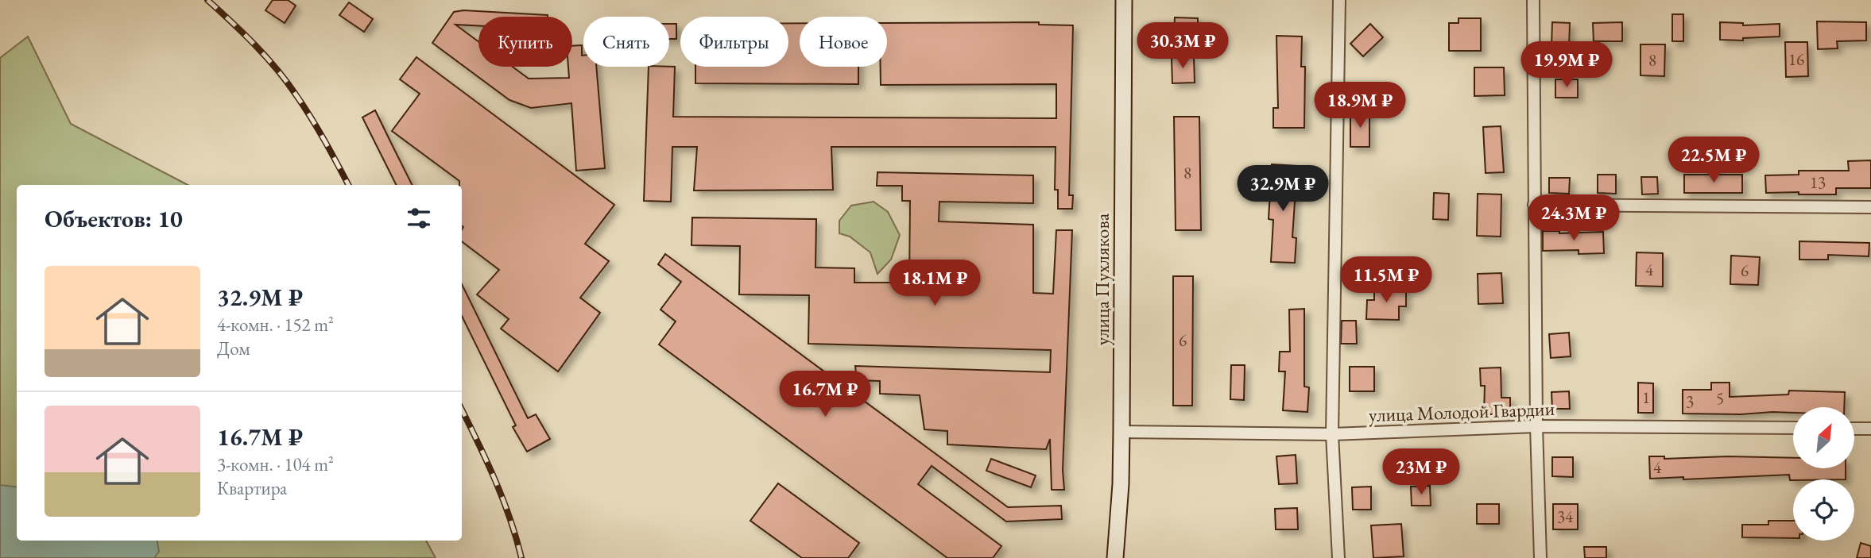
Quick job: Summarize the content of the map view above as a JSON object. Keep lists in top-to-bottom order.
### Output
{
  "streets": {
    "street": ["улица Пухлякова", "улица Молодой Гвардии"]
  },
  "crossings": [
    ["улица Пухлякова", "улица Молодой Гвардии"]
  ],
  "house_numbers": [
    "16",
    "8",
    "8",
    "13",
    "4",
    "6",
    "6",
    "1",
    "5",
    "3",
    "4",
    "34"
  ],
  "north": "top right",
  "page": {
    "chip": [
      "Купить",
      "Снять",
      "Фильтры",
      "Новое"
    ],
    "price": [
      "30.3M ₽",
      "19.9M ₽",
      "18.9M ₽",
      "22.5M ₽",
      "32.9M ₽",
      "24.3M ₽",
      "11.5M ₽",
      "18.1M ₽",
      "16.7M ₽",
      "23M ₽"
    ],
    "heading": "Объектов: 10",
    "list": [
      {
        "name": "32.9M ₽",
        "note": "4-комн. · 152 m² · Дом"
      },
      {
        "name": "16.7M ₽",
        "note": "3-комн. · 104 m² · Квартира"
      }
    ]
  }
}
